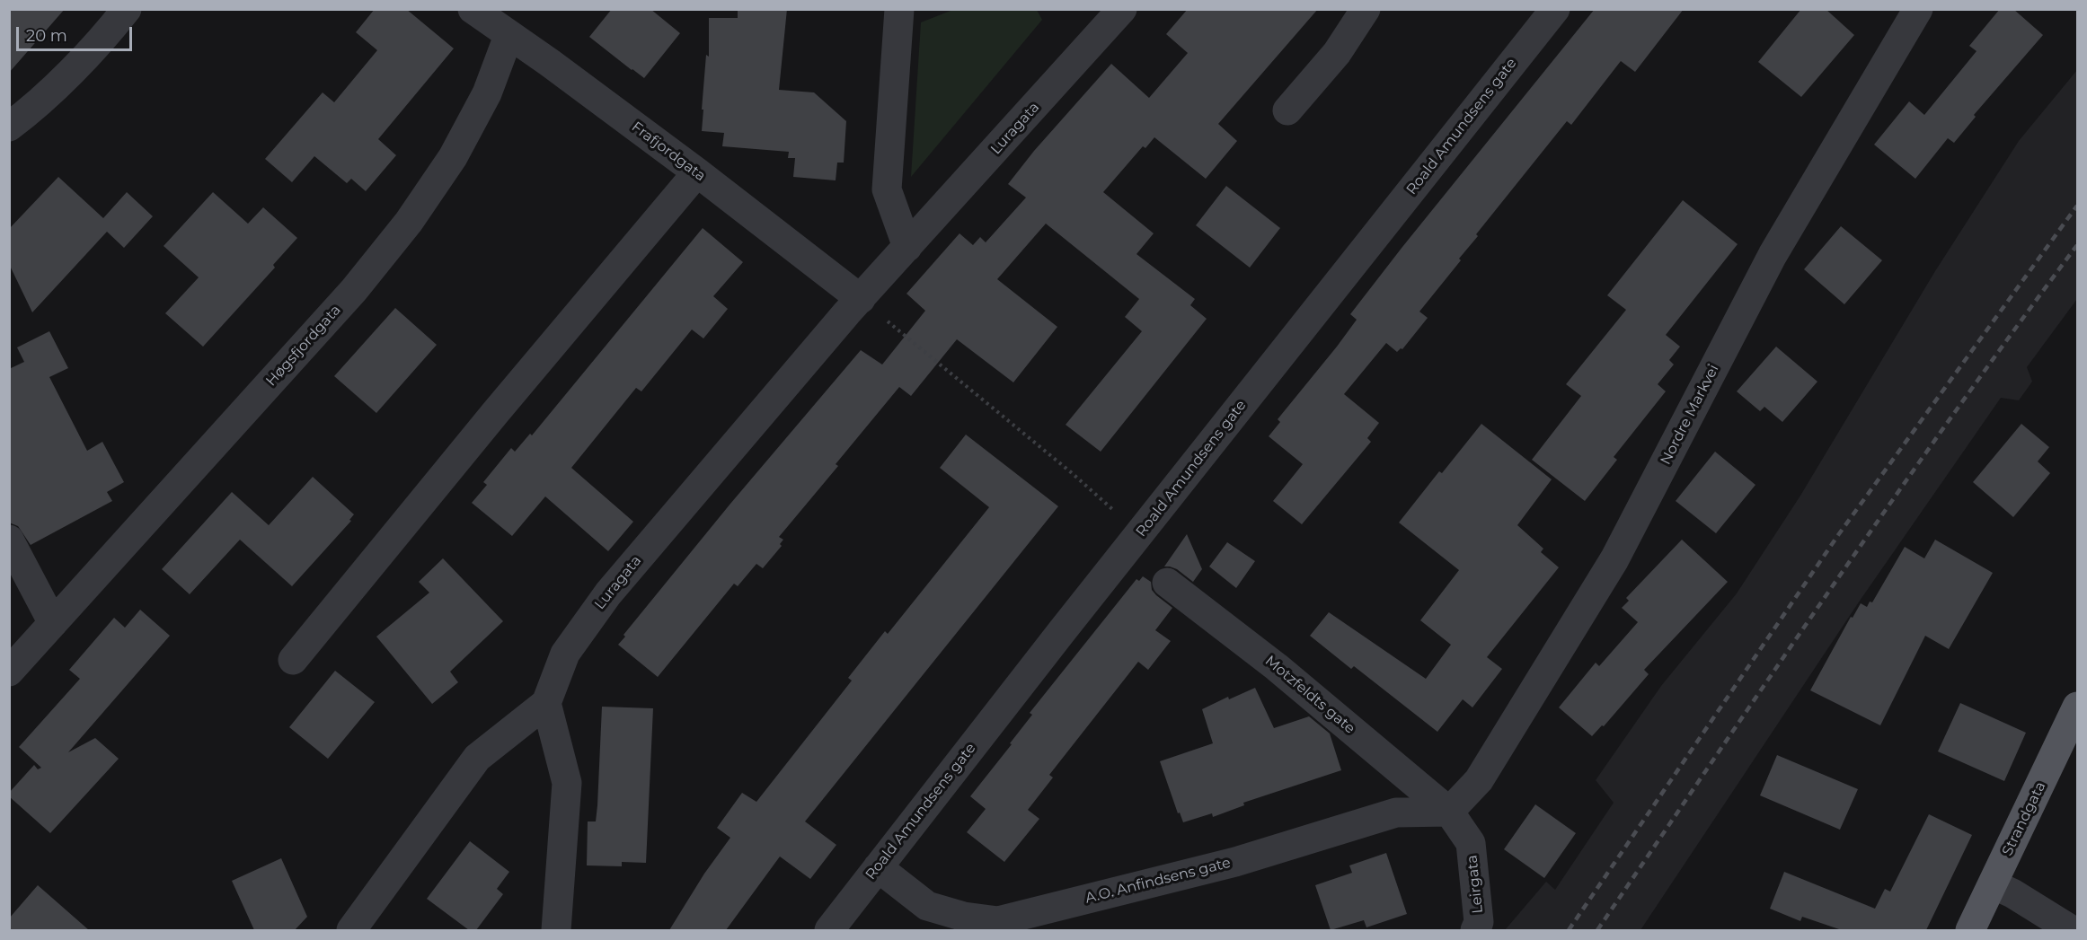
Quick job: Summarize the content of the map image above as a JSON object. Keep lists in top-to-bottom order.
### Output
{
  "streets": {
    "main road": ["Strandgata"],
    "street": [
      "Roald Amundsens gate",
      "Luragata",
      "Frafjordgata",
      "Høgsfjordgata",
      "Nordre Markvei",
      "Motzfeldts gate",
      "A.O. Anfindsens gate",
      "Leirgata"
    ]
  },
  "crossings": [
    ["Roald Amundsens gate", "A.O. Anfindsens gate"],
    ["Luragata", "Frafjordgata"],
    ["Frafjordgata", "Høgsfjordgata"],
    ["Nordre Markvei", "Motzfeldts gate"],
    ["Nordre Markvei", "A.O. Anfindsens gate"],
    ["Nordre Markvei", "Leirgata"],
    ["Motzfeldts gate", "A.O. Anfindsens gate"],
    ["Motzfeldts gate", "Leirgata"],
    ["A.O. Anfindsens gate", "Leirgata"]
  ],
  "scale_bar": "20 m"
}
